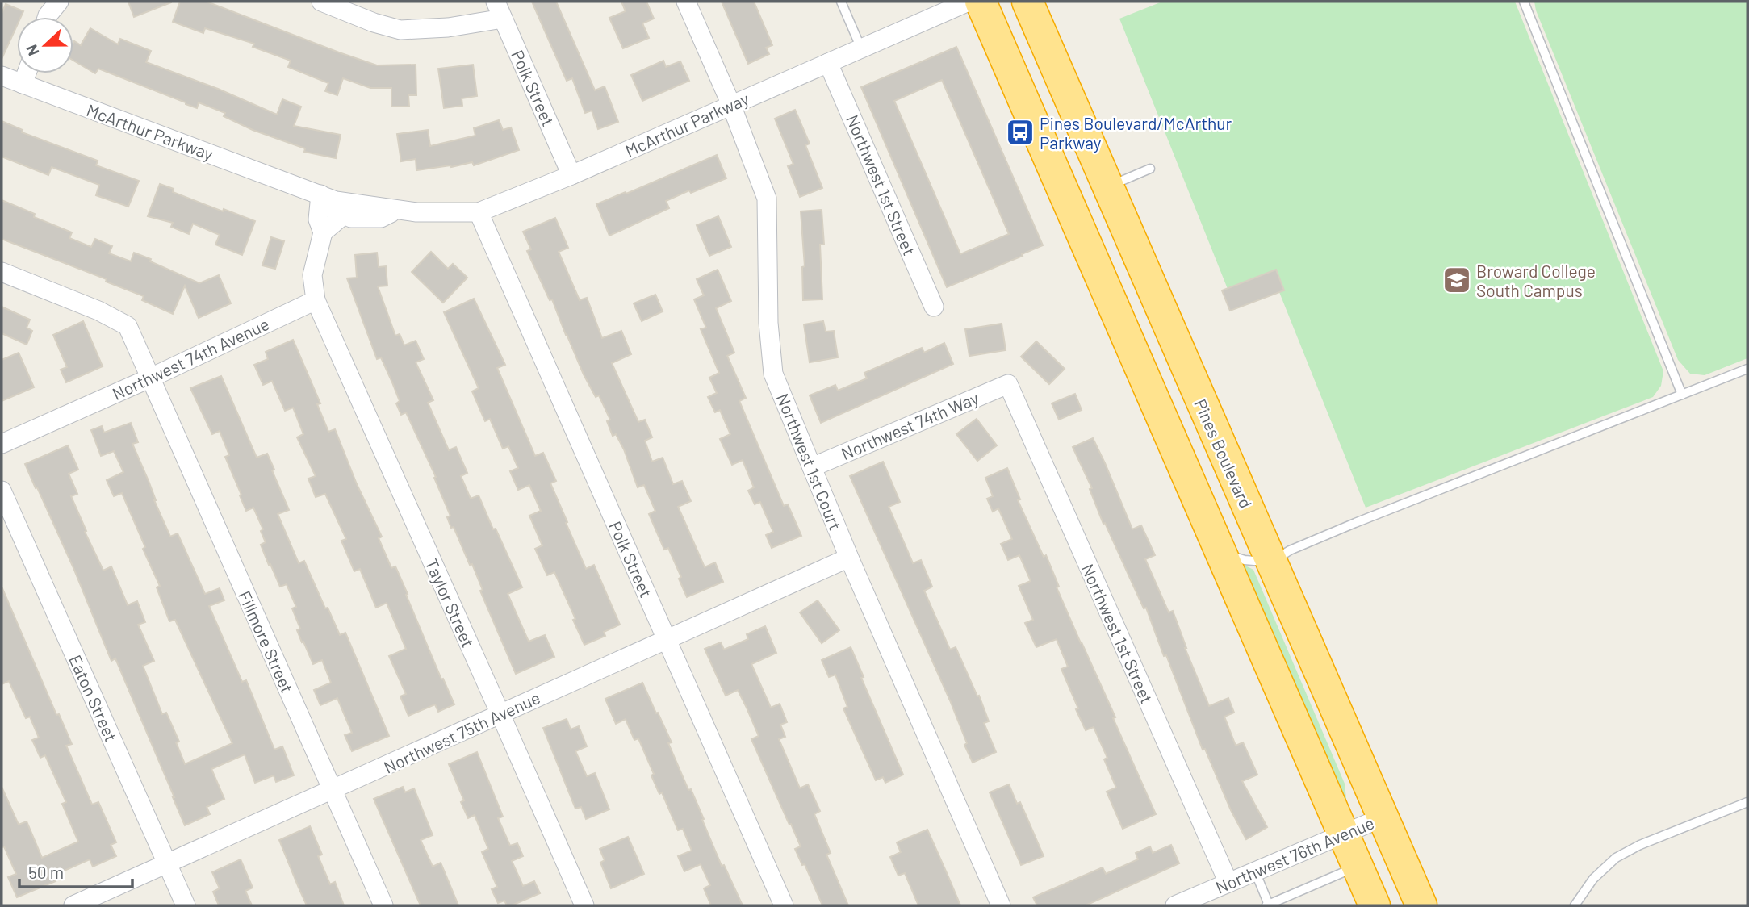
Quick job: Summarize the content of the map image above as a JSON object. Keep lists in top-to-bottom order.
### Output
{
  "streets": {
    "highway": ["Pines Boulevard"],
    "street": [
      "Polk Street",
      "McArthur Parkway",
      "Northwest 1st Street",
      "Northwest 74th Avenue",
      "Northwest 74th Way",
      "Northwest 1st Court",
      "Taylor Street",
      "Fillmore Street",
      "Eaton Street",
      "Northwest 75th Avenue",
      "Northwest 76th Avenue"
    ]
  },
  "crossings": [
    ["Polk Street", "McArthur Parkway"],
    ["Polk Street", "Northwest 75th Avenue"],
    ["McArthur Parkway", "Northwest 1st Street"],
    ["McArthur Parkway", "Northwest 1st Court"],
    ["Northwest 1st Street", "Northwest 74th Way"],
    ["Northwest 1st Street", "Northwest 76th Avenue"],
    ["Northwest 74th Avenue", "Taylor Street"],
    ["Northwest 74th Avenue", "Fillmore Street"],
    ["Northwest 74th Way", "Northwest 1st Court"],
    ["Pines Boulevard", "Northwest 76th Avenue"],
    ["Northwest 1st Court", "Northwest 75th Avenue"],
    ["Taylor Street", "Northwest 75th Avenue"],
    ["Fillmore Street", "Northwest 75th Avenue"],
    ["Eaton Street", "Northwest 75th Avenue"]
  ],
  "places": {
    "bus stop": ["Pines Boulevard/McArthur Parkway"],
    "school or university": ["Broward College South Campus"]
  },
  "scale_bar": "50 m",
  "north": "left"
}
